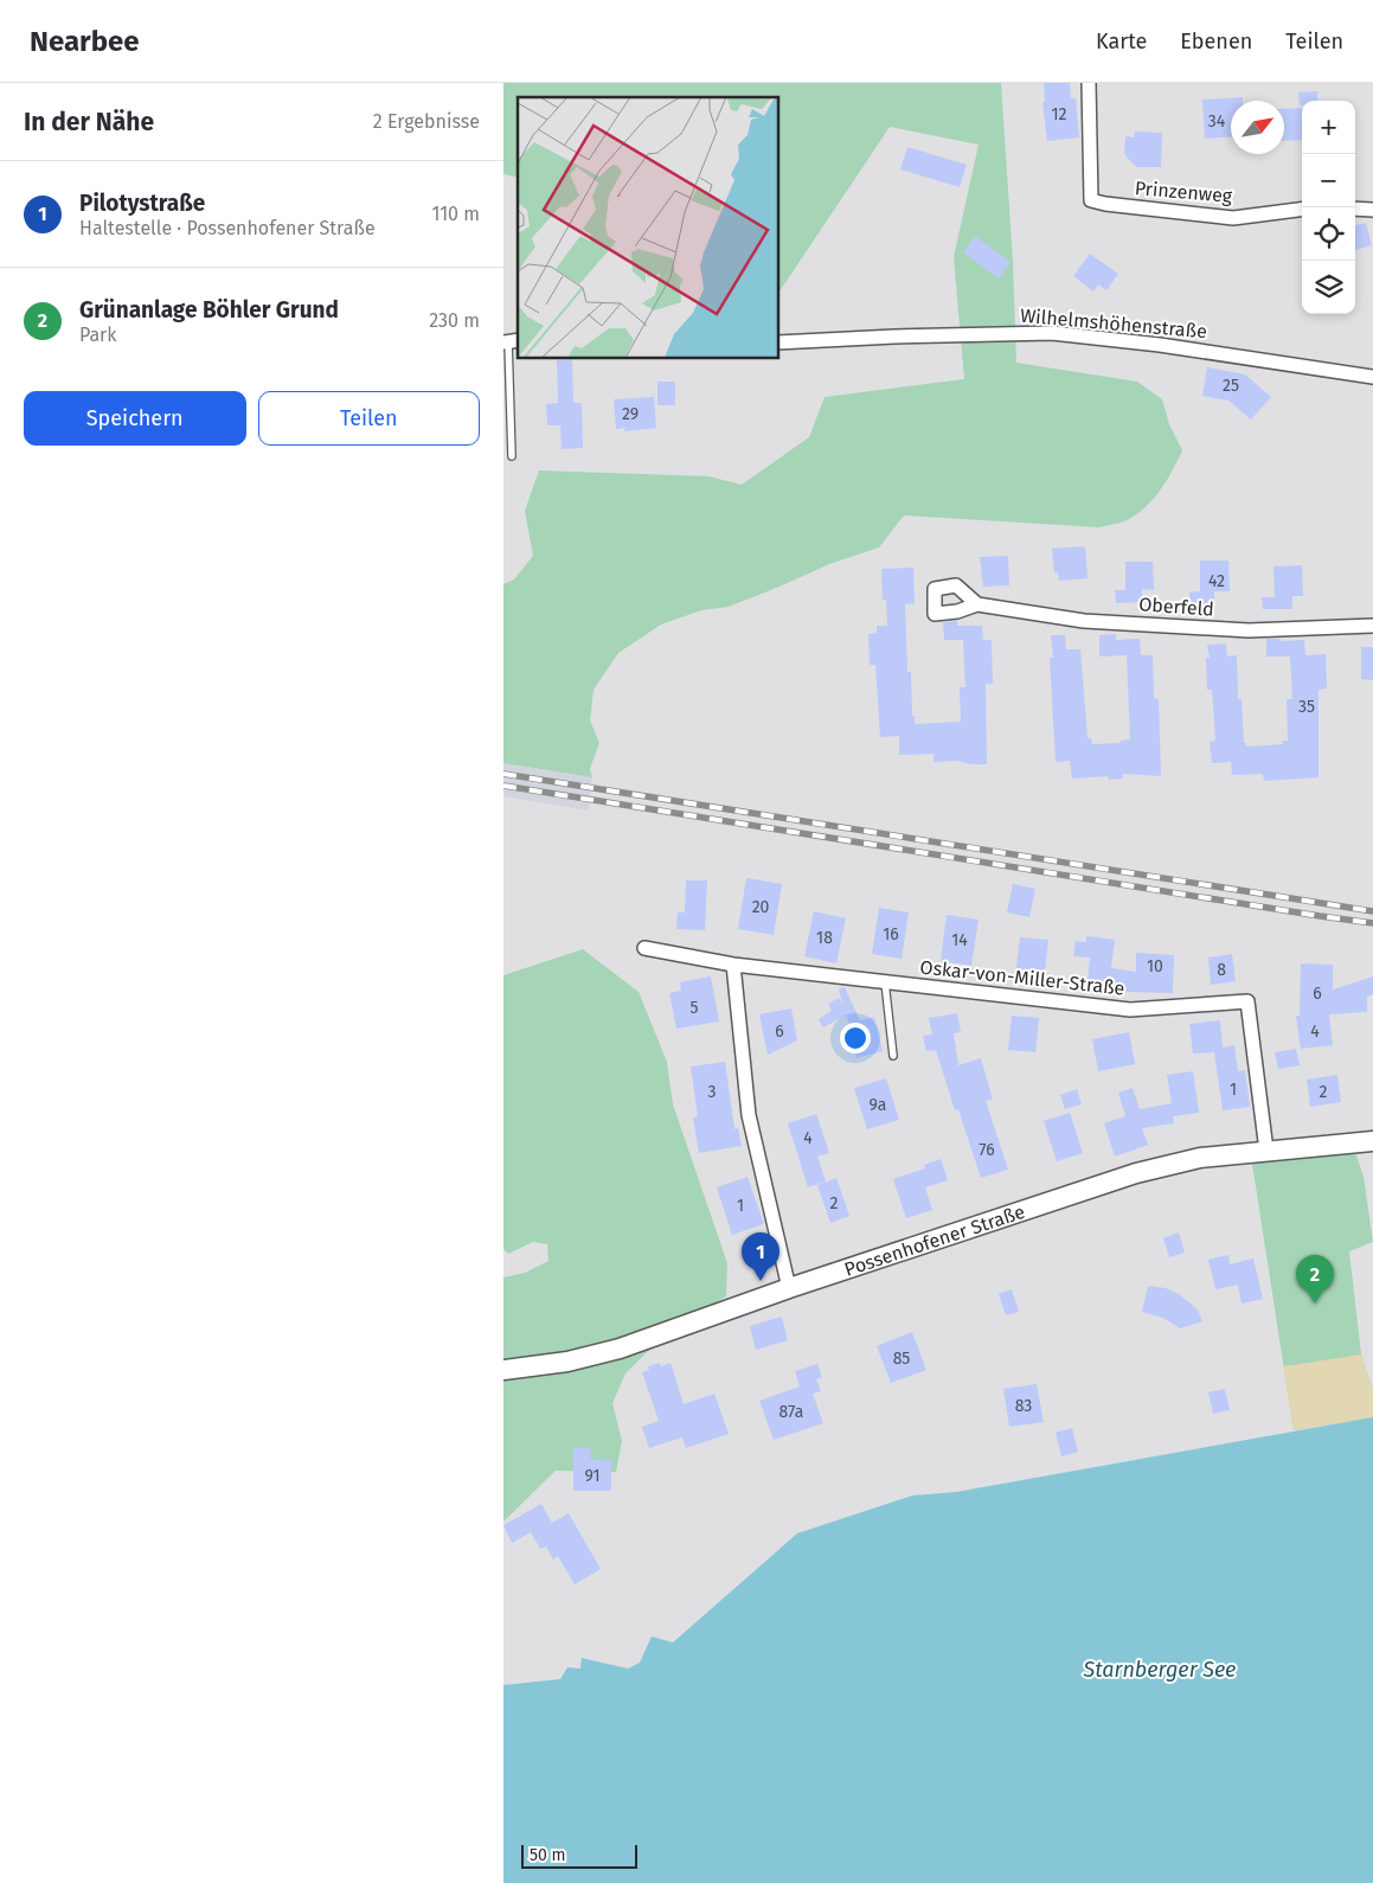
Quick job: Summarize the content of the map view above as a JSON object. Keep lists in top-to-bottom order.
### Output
{
  "streets": {
    "main road": ["Possenhofener Straße"],
    "street": [
      "Prinzenweg",
      "Wilhelmshöhenstraße",
      "Oberfeld",
      "Oskar-von-Miller-Straße"
    ]
  },
  "crossings": [
    ["Oskar-von-Miller-Straße", "Possenhofener Straße"]
  ],
  "water": ["Starnberger See"],
  "house_numbers": [
    "12",
    "34",
    "25",
    "29",
    "42",
    "35",
    "20",
    "16",
    "18",
    "14",
    "10",
    "8",
    "6",
    "5",
    "6",
    "4",
    "1",
    "3",
    "2",
    "9a",
    "4",
    "76",
    "2",
    "1",
    "85",
    "83",
    "87a",
    "91"
  ],
  "scale_bar": "50 m",
  "north": "top right",
  "page": {
    "header": "Nearbee",
    "nav": ["Karte", "Ebenen", "Teilen"],
    "heading": ["In der Nähe", "2 Ergebnisse"],
    "map_buttons": ["+", "−"],
    "list": [
      {
        "mark": "1",
        "name": "Pilotystraße",
        "note": "Haltestelle · Possenhofener Straße",
        "value": "110 m"
      },
      {
        "mark": "2",
        "name": "Grünanlage Böhler Grund",
        "note": "Park",
        "value": "230 m"
      }
    ],
    "buttons": ["Speichern", "Teilen"],
    "pins": ["1", "2"],
    "scale": "50 m"
  }
}
